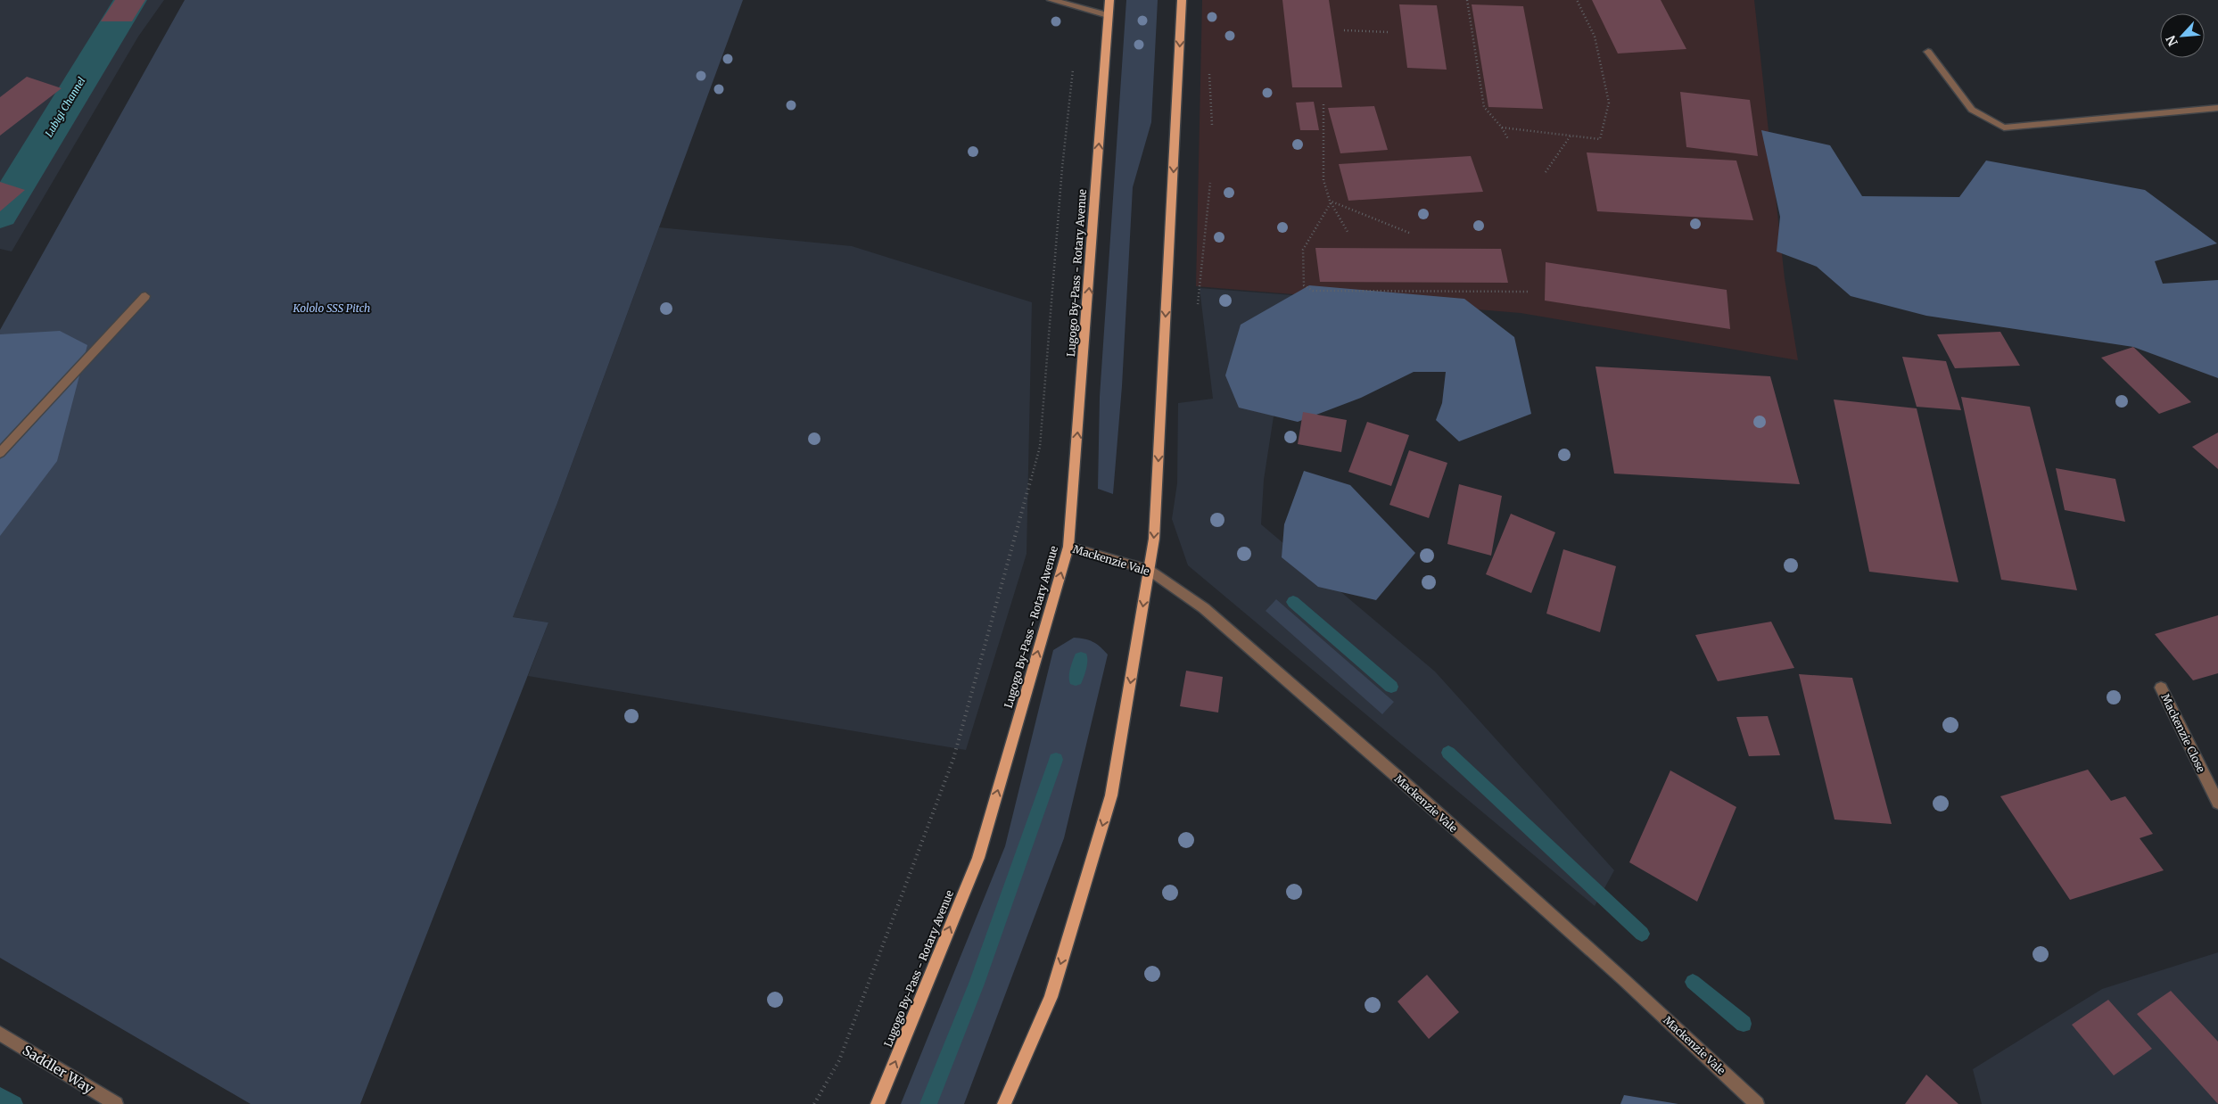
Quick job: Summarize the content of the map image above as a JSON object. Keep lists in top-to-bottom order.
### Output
{
  "streets": {
    "main road": ["Lugogo By-Pass - Rotary Avenue"],
    "street": ["Mackenzie Vale", "Mackenzie Close", "Saddler Way"]
  },
  "crossings": [
    ["Lugogo By-Pass - Rotary Avenue", "Mackenzie Vale"]
  ],
  "water": ["Lubigi Channel"],
  "parks": ["Kololo SSS Pitch"],
  "north": "bottom left"
}
